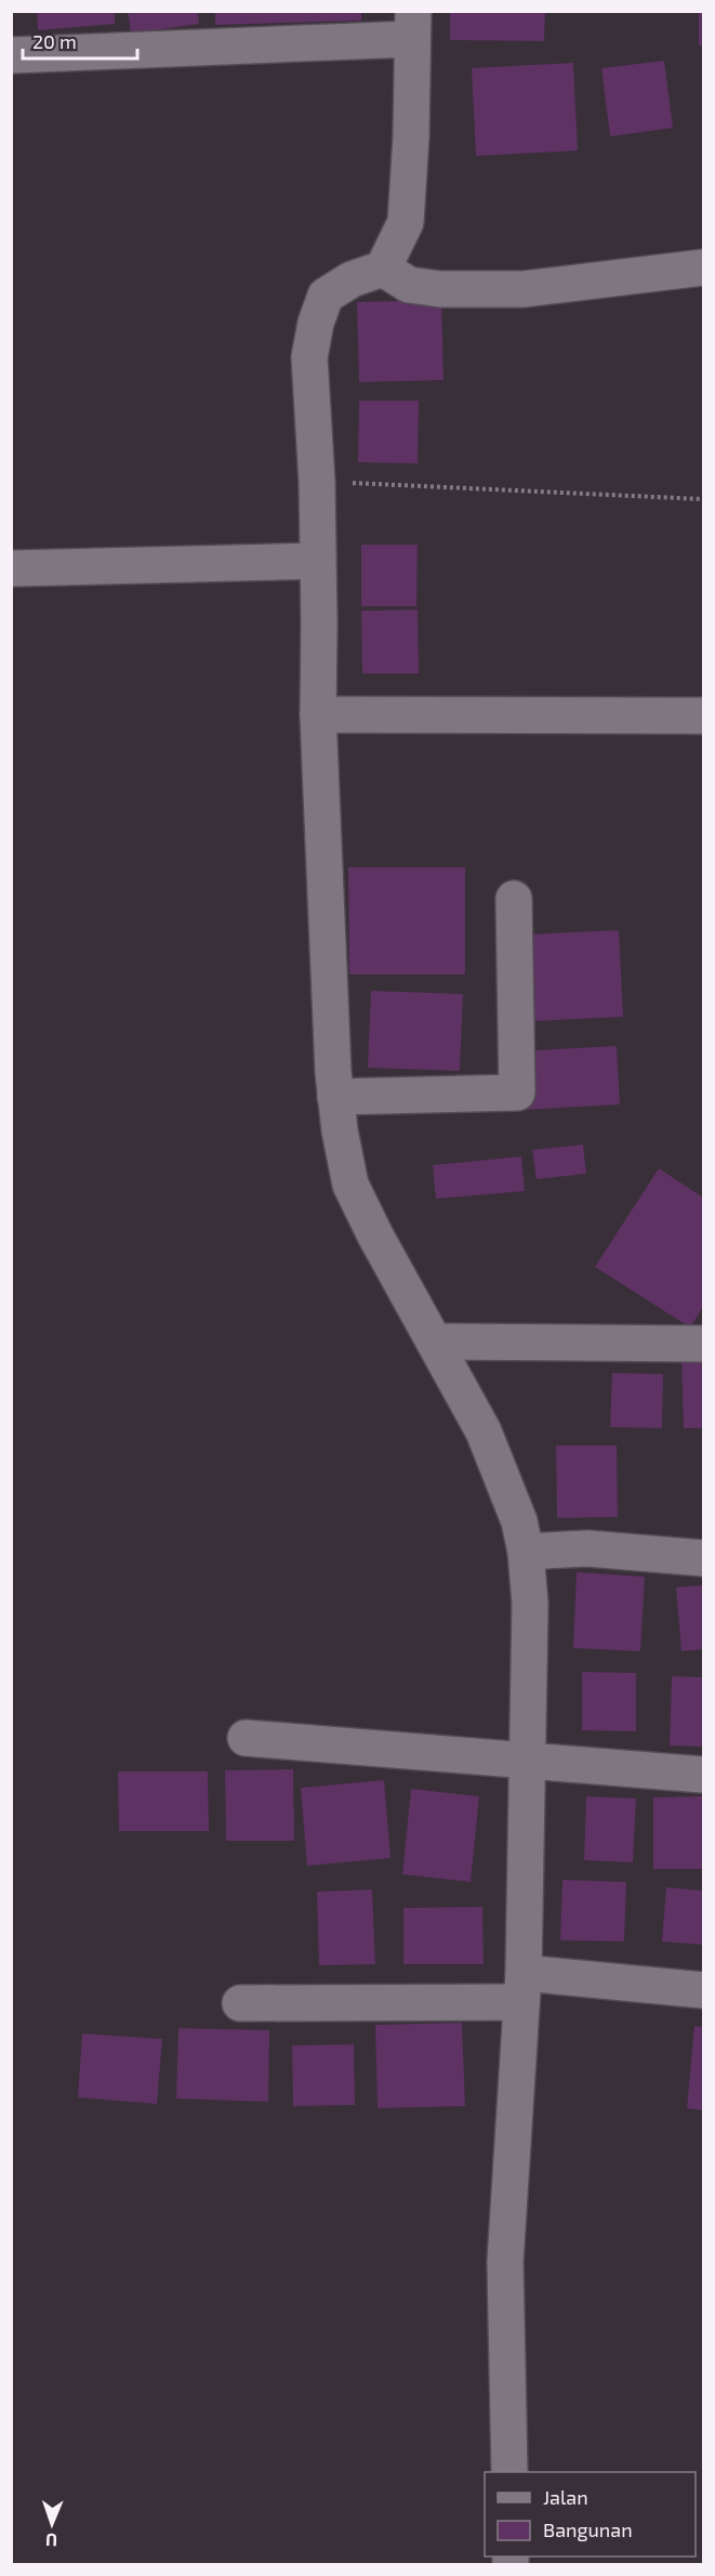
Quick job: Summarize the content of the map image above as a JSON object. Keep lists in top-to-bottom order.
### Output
{
  "legend": ["Jalan", "Bangunan"],
  "scale_bar": "20 m",
  "north": "bottom"
}
